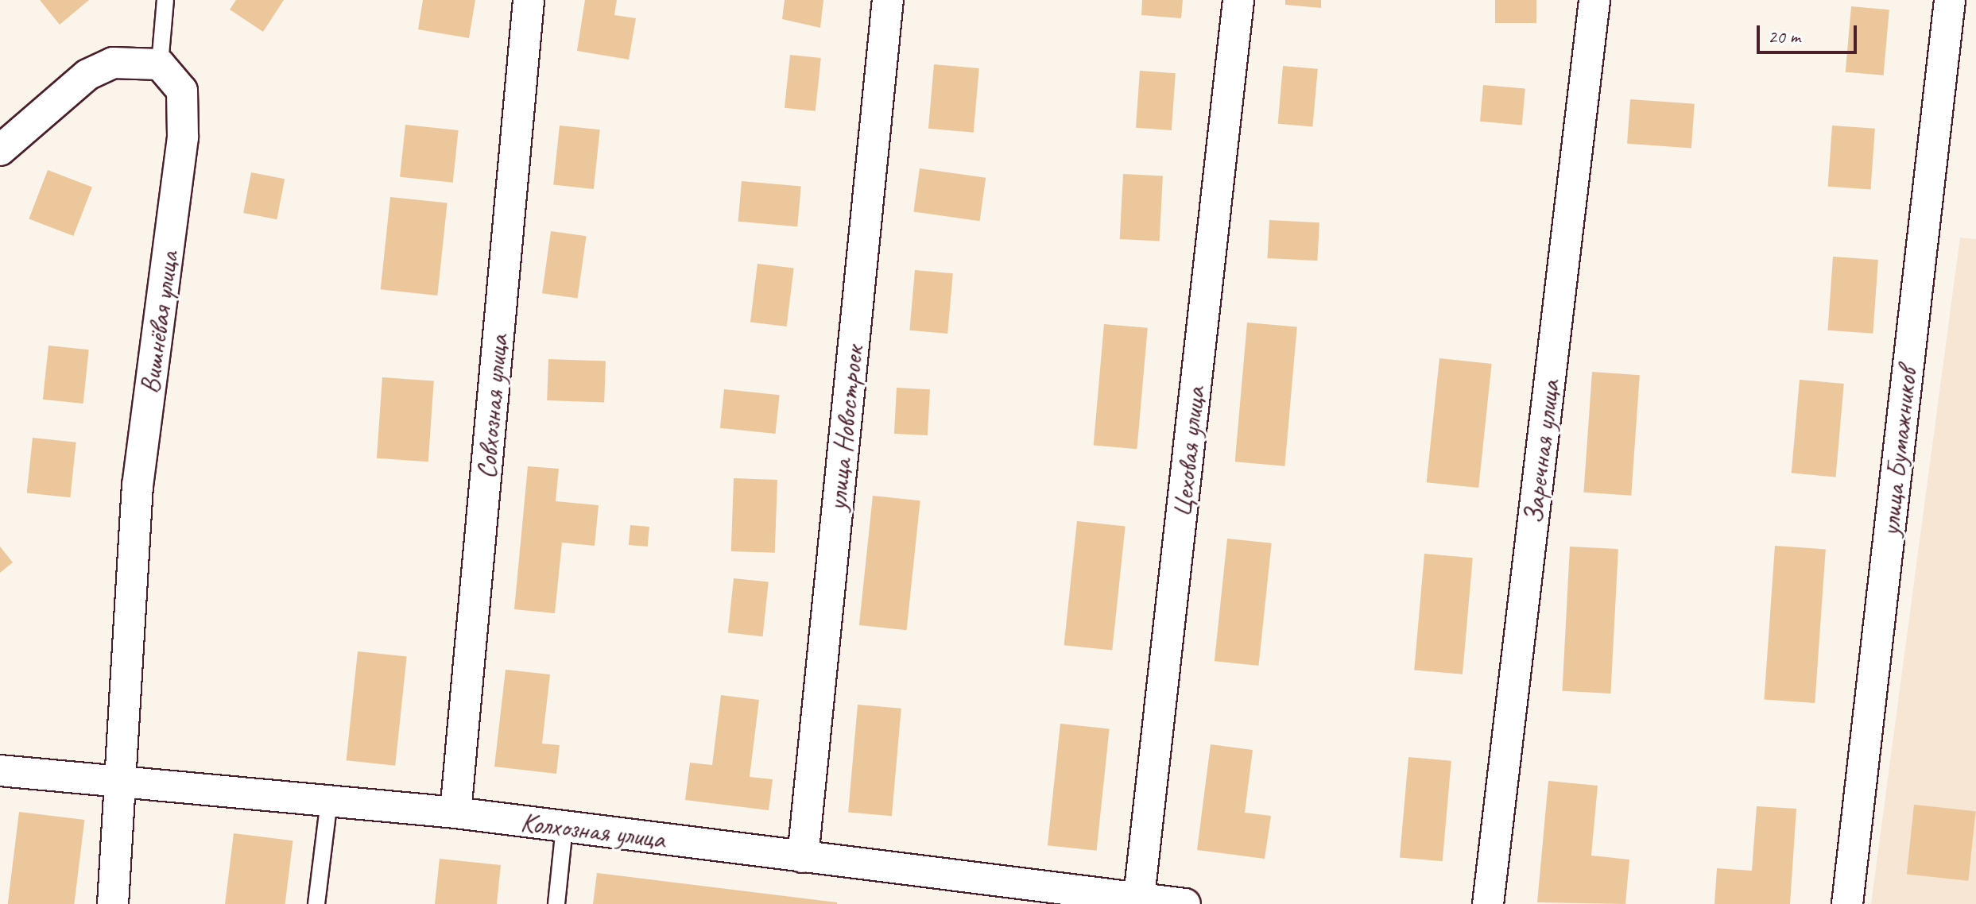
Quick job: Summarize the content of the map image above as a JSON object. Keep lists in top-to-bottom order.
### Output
{
  "streets": {
    "street": [
      "Вишнёвая улица",
      "Совхозная улица",
      "улица Новостроек",
      "Цеховая улица",
      "Заречная улица",
      "улица Бумажников",
      "Колхозная улица"
    ]
  },
  "crossings": [
    ["Вишнёвая улица", "Колхозная улица"],
    ["Совхозная улица", "Колхозная улица"],
    ["улица Новостроек", "Колхозная улица"],
    ["Цеховая улица", "Колхозная улица"]
  ],
  "scale_bar": "20 m"
}
